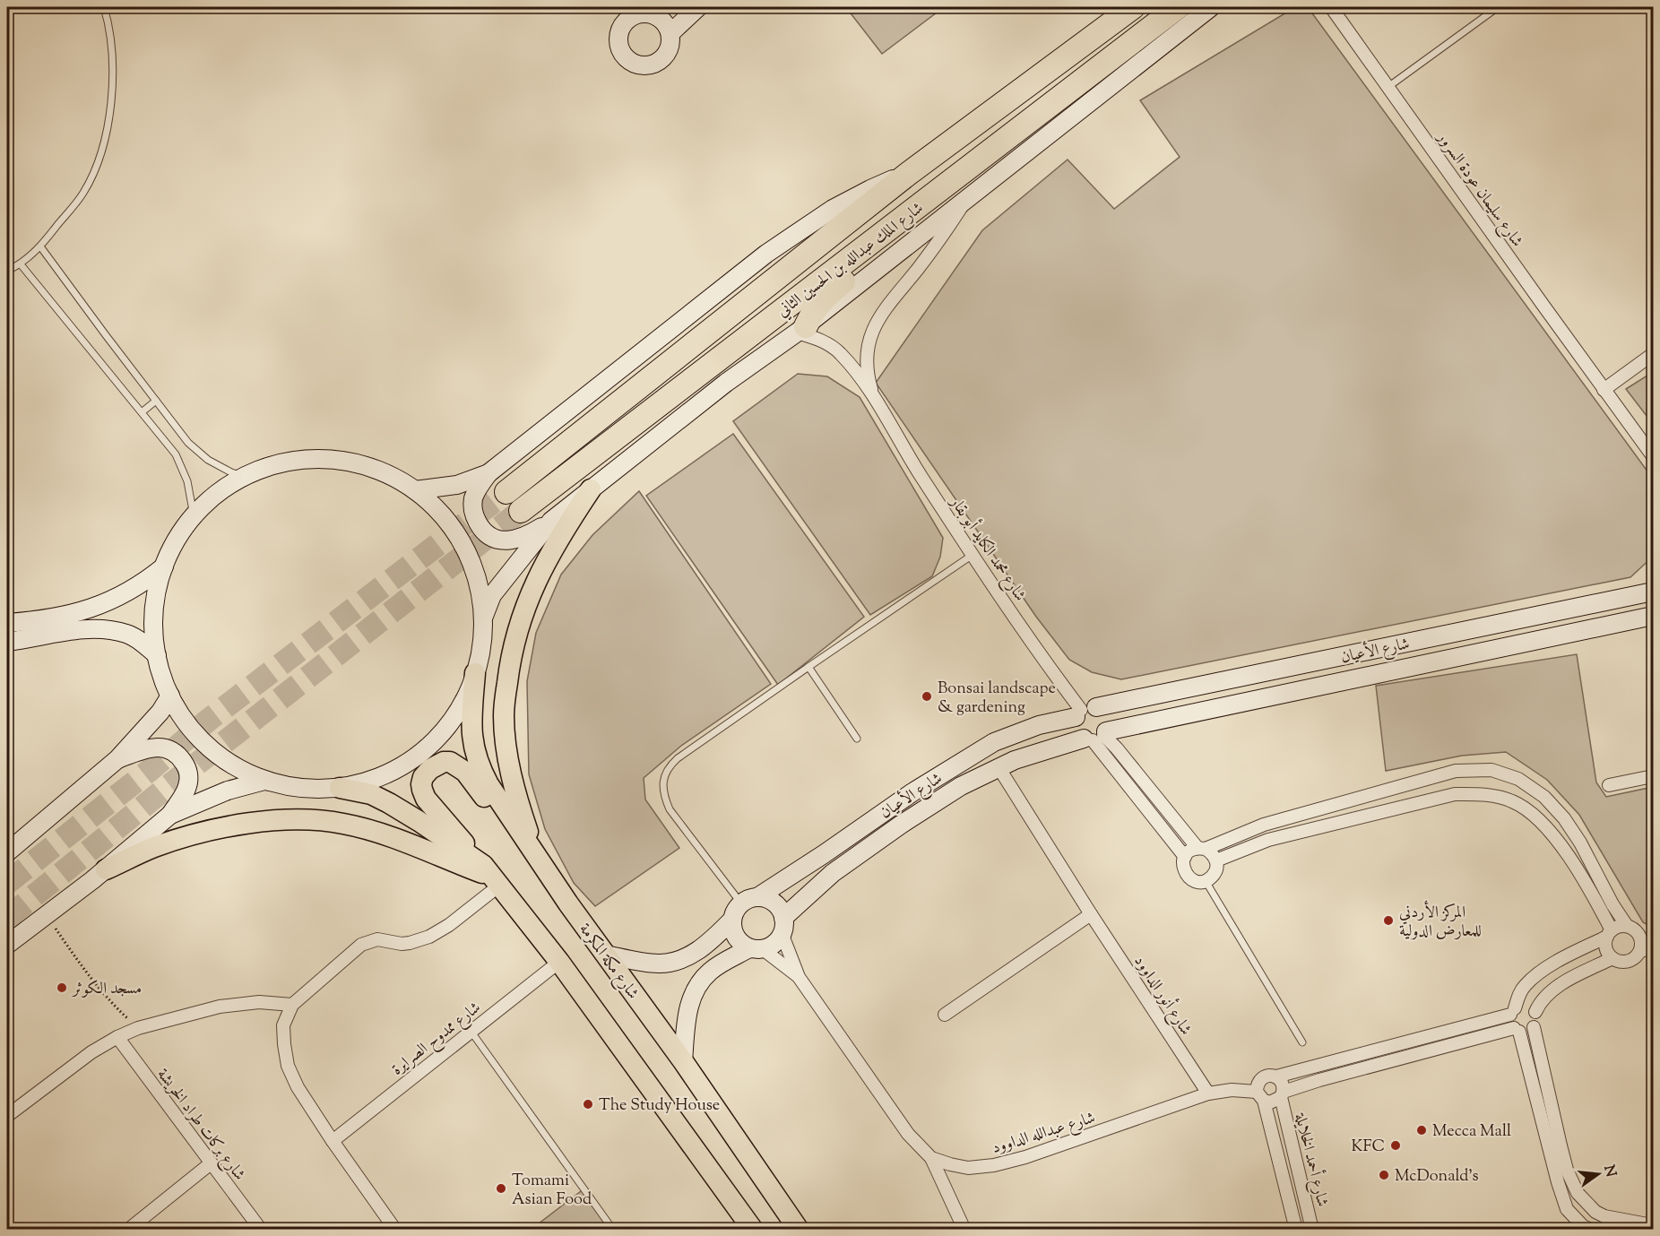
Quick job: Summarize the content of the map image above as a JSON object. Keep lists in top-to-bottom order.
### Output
{
  "streets": {
    "highway": ["شارع الملك عبدالله بن الحسين الثاني"],
    "main road": ["شارع مكة المكرمة"],
    "street": [
      "شارع سليمان عودة السرور",
      "شارع محمد الكايد أبو بقار",
      "شارع الأعيان",
      "شارع أنور الداوود",
      "شارع ممدوح الصرايرة",
      "شارع بركات طراد الخريشة",
      "شارع عبدالله الداوود",
      "شارع أحمد الخلايلة"
    ]
  },
  "crossings": [
    ["شارع محمد الكايد أبو بقار", "شارع الأعيان"],
    ["شارع الأعيان", "شارع أنور الداوود"],
    ["شارع الأعيان", "شارع عبدالله الداوود"],
    ["شارع أنور الداوود", "شارع عبدالله الداوود"],
    ["شارع عبدالله الداوود", "شارع أحمد الخلايلة"]
  ],
  "places": [
    "Bonsai landscape & gardening",
    "المركز الأردني للمعارض الدولية",
    "مسجد الكوثر",
    "The Study House",
    "Mecca Mall",
    "KFC",
    "McDonald's",
    "Tomami Asian Food"
  ],
  "north": "right"
}
